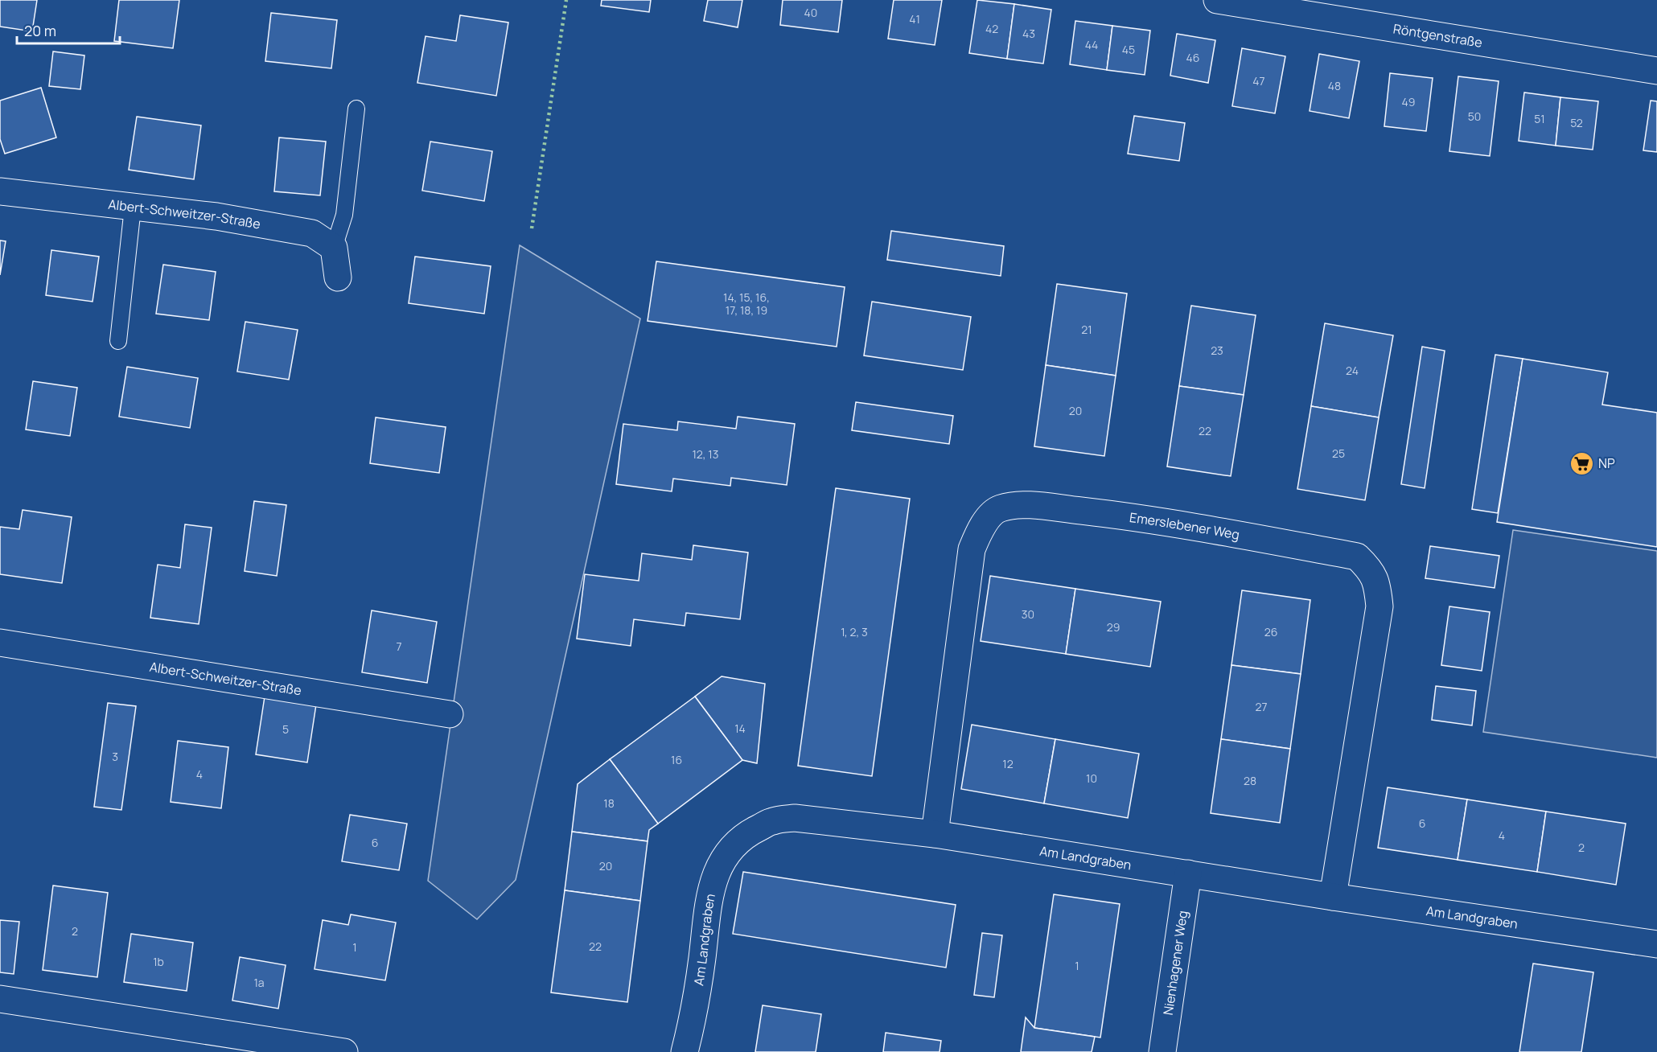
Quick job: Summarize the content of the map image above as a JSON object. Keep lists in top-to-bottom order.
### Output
{
  "streets": {
    "street": [
      "Röntgenstraße",
      "Albert-Schweitzer-Straße",
      "Emerslebener Weg",
      "Am Landgraben",
      "Nienhagener Weg"
    ]
  },
  "crossings": [
    ["Emerslebener Weg", "Am Landgraben"],
    ["Am Landgraben", "Nienhagener Weg"]
  ],
  "places": {
    "supermarket": ["NP"]
  },
  "house_numbers": [
    "40",
    "41",
    "42",
    "43",
    "44",
    "45",
    "46",
    "47",
    "48",
    "49",
    "50",
    "51",
    "52",
    "14, 15, 16, 17, 18, 19",
    "21",
    "23",
    "24",
    "20",
    "22",
    "25",
    "12, 13",
    "30",
    "29",
    "1, 2, 3",
    "26",
    "7",
    "27",
    "14",
    "5",
    "3",
    "16",
    "12",
    "4",
    "10",
    "28",
    "18",
    "6",
    "4",
    "6",
    "2",
    "20",
    "2",
    "22",
    "1",
    "1b",
    "1",
    "1a"
  ],
  "scale_bar": "20 m"
}
